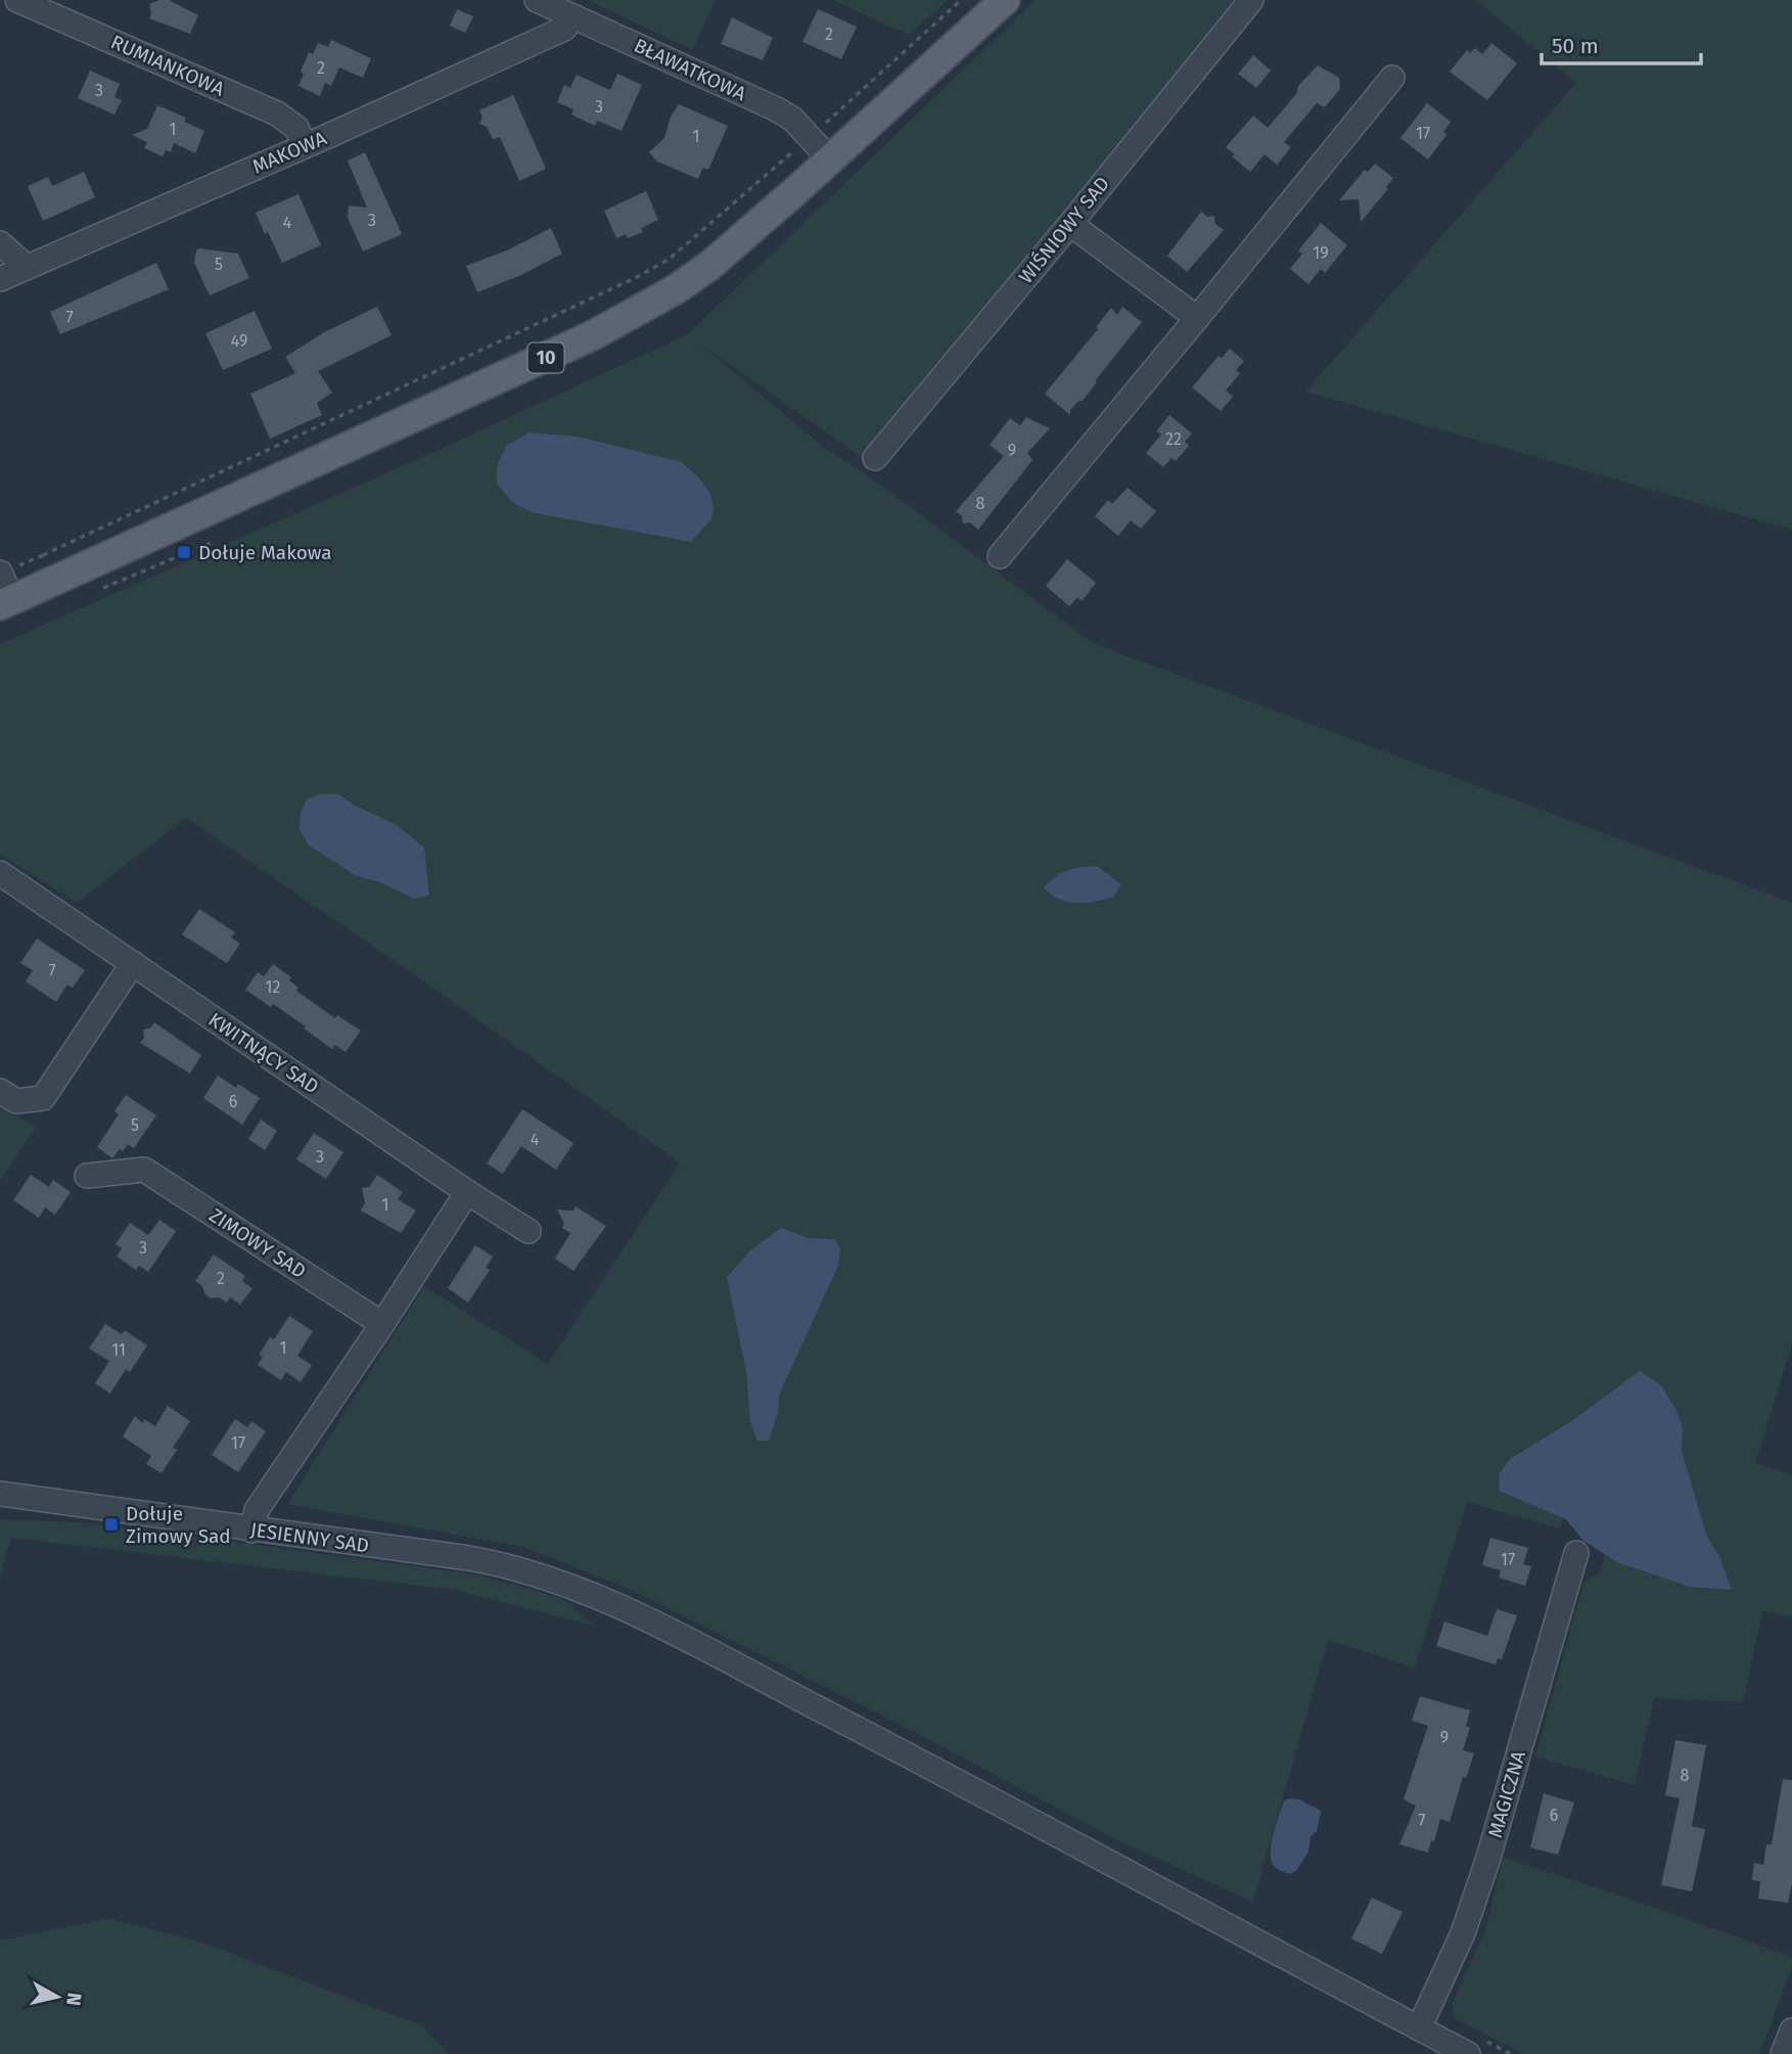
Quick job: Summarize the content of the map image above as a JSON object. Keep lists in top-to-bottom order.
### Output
{
  "streets": {
    "main road": ["10"],
    "street": [
      "RUMIANKOWA",
      "BŁAWATKOWA",
      "MAKOWA",
      "WIŚNIOWY SAD",
      "KWITNĄCY SAD",
      "ZIMOWY SAD",
      "JESIENNY SAD",
      "MAGICZNA"
    ]
  },
  "crossings": [
    ["RUMIANKOWA", "MAKOWA"],
    ["BŁAWATKOWA", "MAKOWA"],
    ["BŁAWATKOWA", "10"],
    ["JESIENNY SAD", "MAGICZNA"]
  ],
  "places": {
    "transit": ["Dołuje Makowa", "Dołuje Zimowy Sad"]
  },
  "house_numbers": [
    "2",
    "2",
    "3",
    "3",
    "1",
    "17",
    "1",
    "3",
    "4",
    "19",
    "5",
    "7",
    "49",
    "22",
    "9",
    "8",
    "7",
    "12",
    "6",
    "5",
    "4",
    "3",
    "1",
    "3",
    "2",
    "1",
    "11",
    "17",
    "17",
    "9",
    "8",
    "6",
    "7"
  ],
  "scale_bar": "50 m",
  "north": "right"
}
